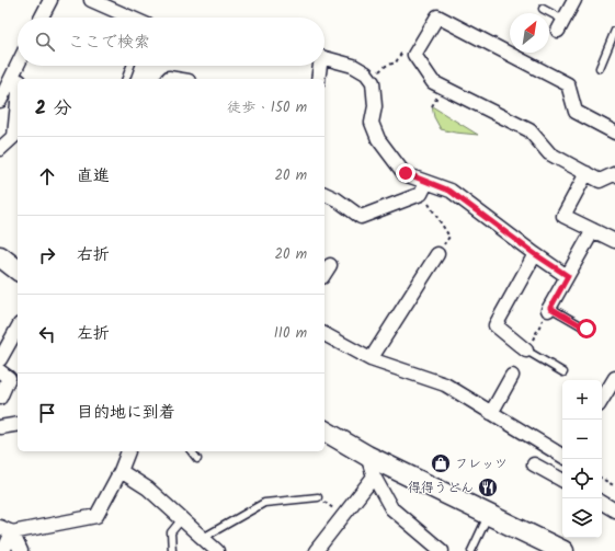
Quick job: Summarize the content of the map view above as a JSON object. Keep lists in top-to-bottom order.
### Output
{
  "places": {
    "shop": ["フレッツ"],
    "restaurant": ["得得うどん"]
  },
  "north": "top right",
  "page": {
    "search": "ここで検索",
    "heading": ["2 分", "徒歩 · 150 m"],
    "list": [
      ["直進", "20 m"],
      ["右折", "20 m"],
      ["左折", "110 m"],
      "目的地に到着"
    ],
    "map_buttons": ["+", "−"]
  }
}
